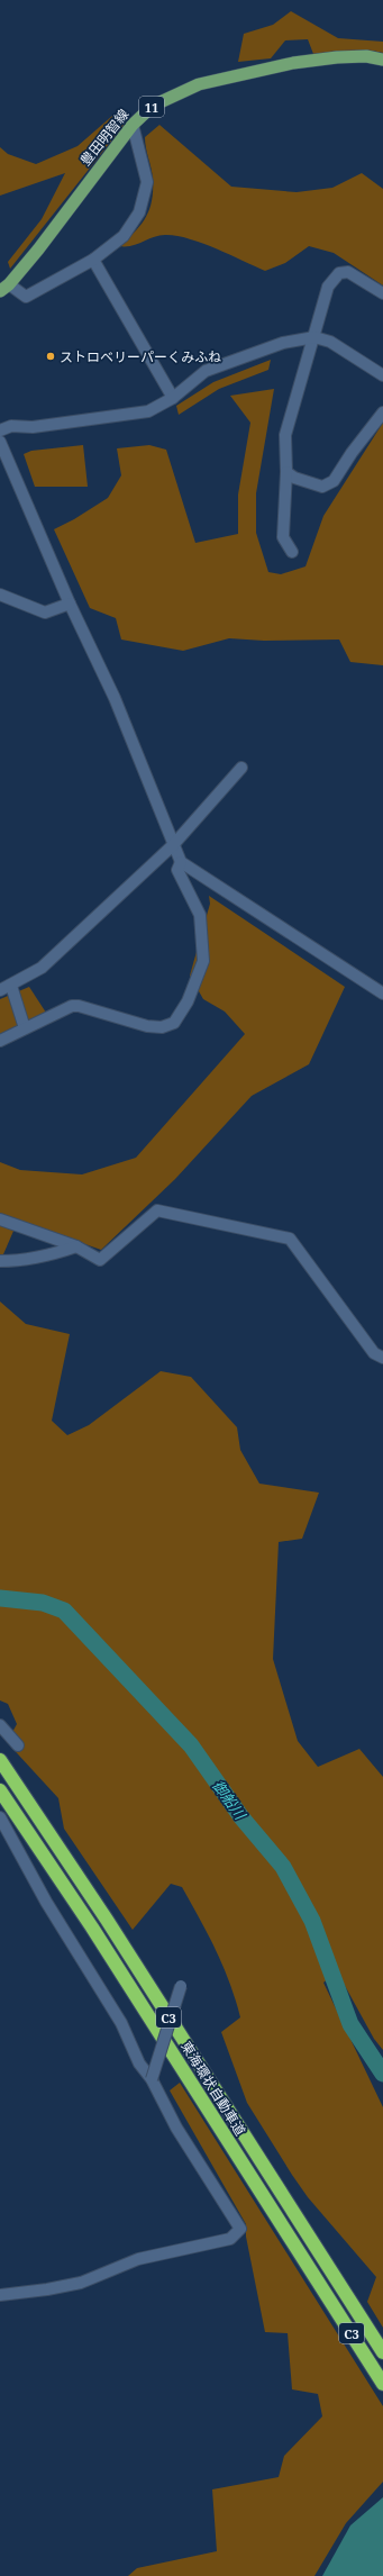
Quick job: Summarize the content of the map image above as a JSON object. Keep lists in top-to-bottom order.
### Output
{
  "streets": {
    "highway": ["C3", "東海環状自動車道"],
    "main road": ["11", "豊田明智線"]
  },
  "water": ["御船川"],
  "places": ["ストロベリーパーくみふね"]
}
